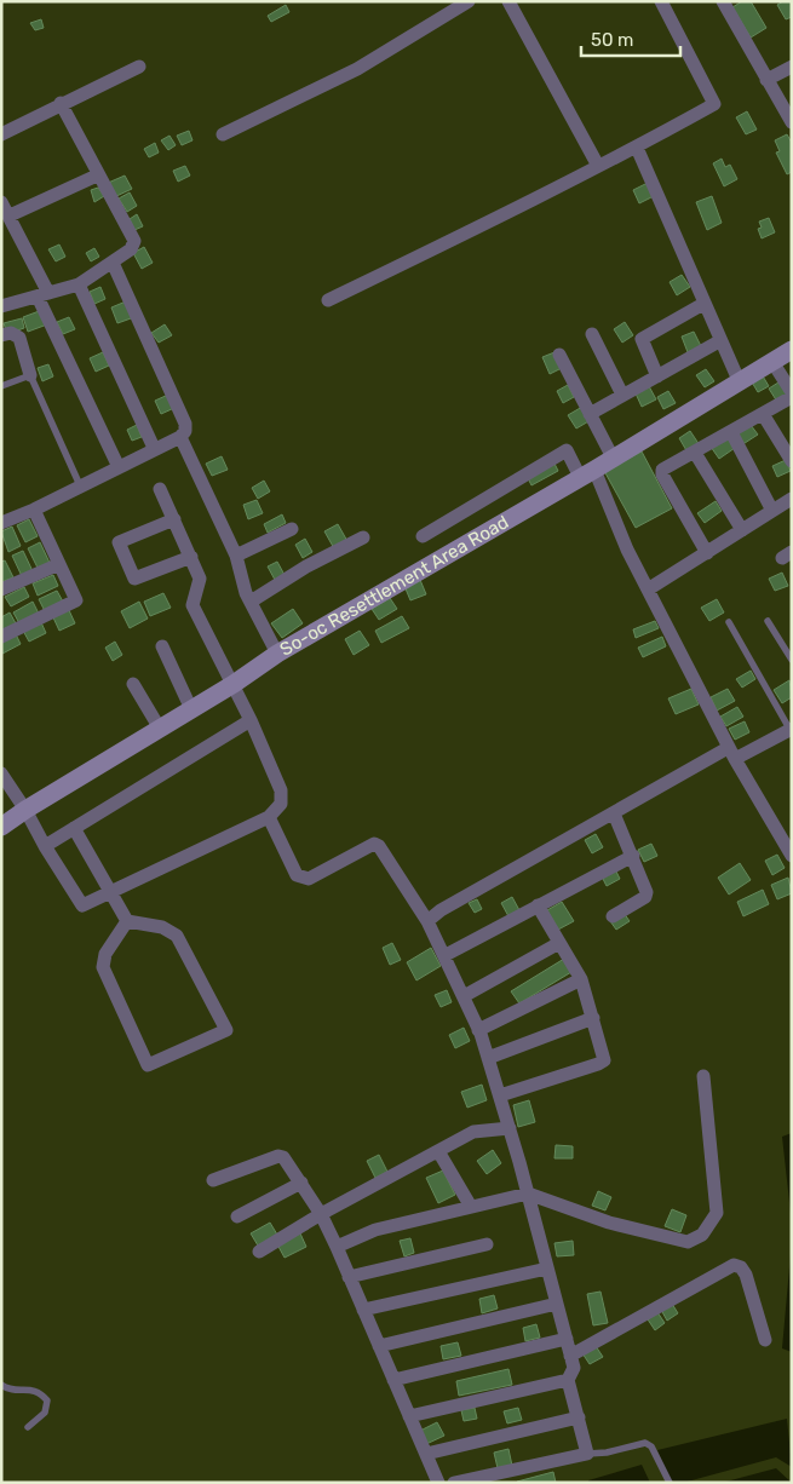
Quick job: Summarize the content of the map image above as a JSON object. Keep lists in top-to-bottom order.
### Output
{
  "streets": {
    "street": ["So-oc Resettlement Area Road"]
  },
  "scale_bar": "50 m"
}
